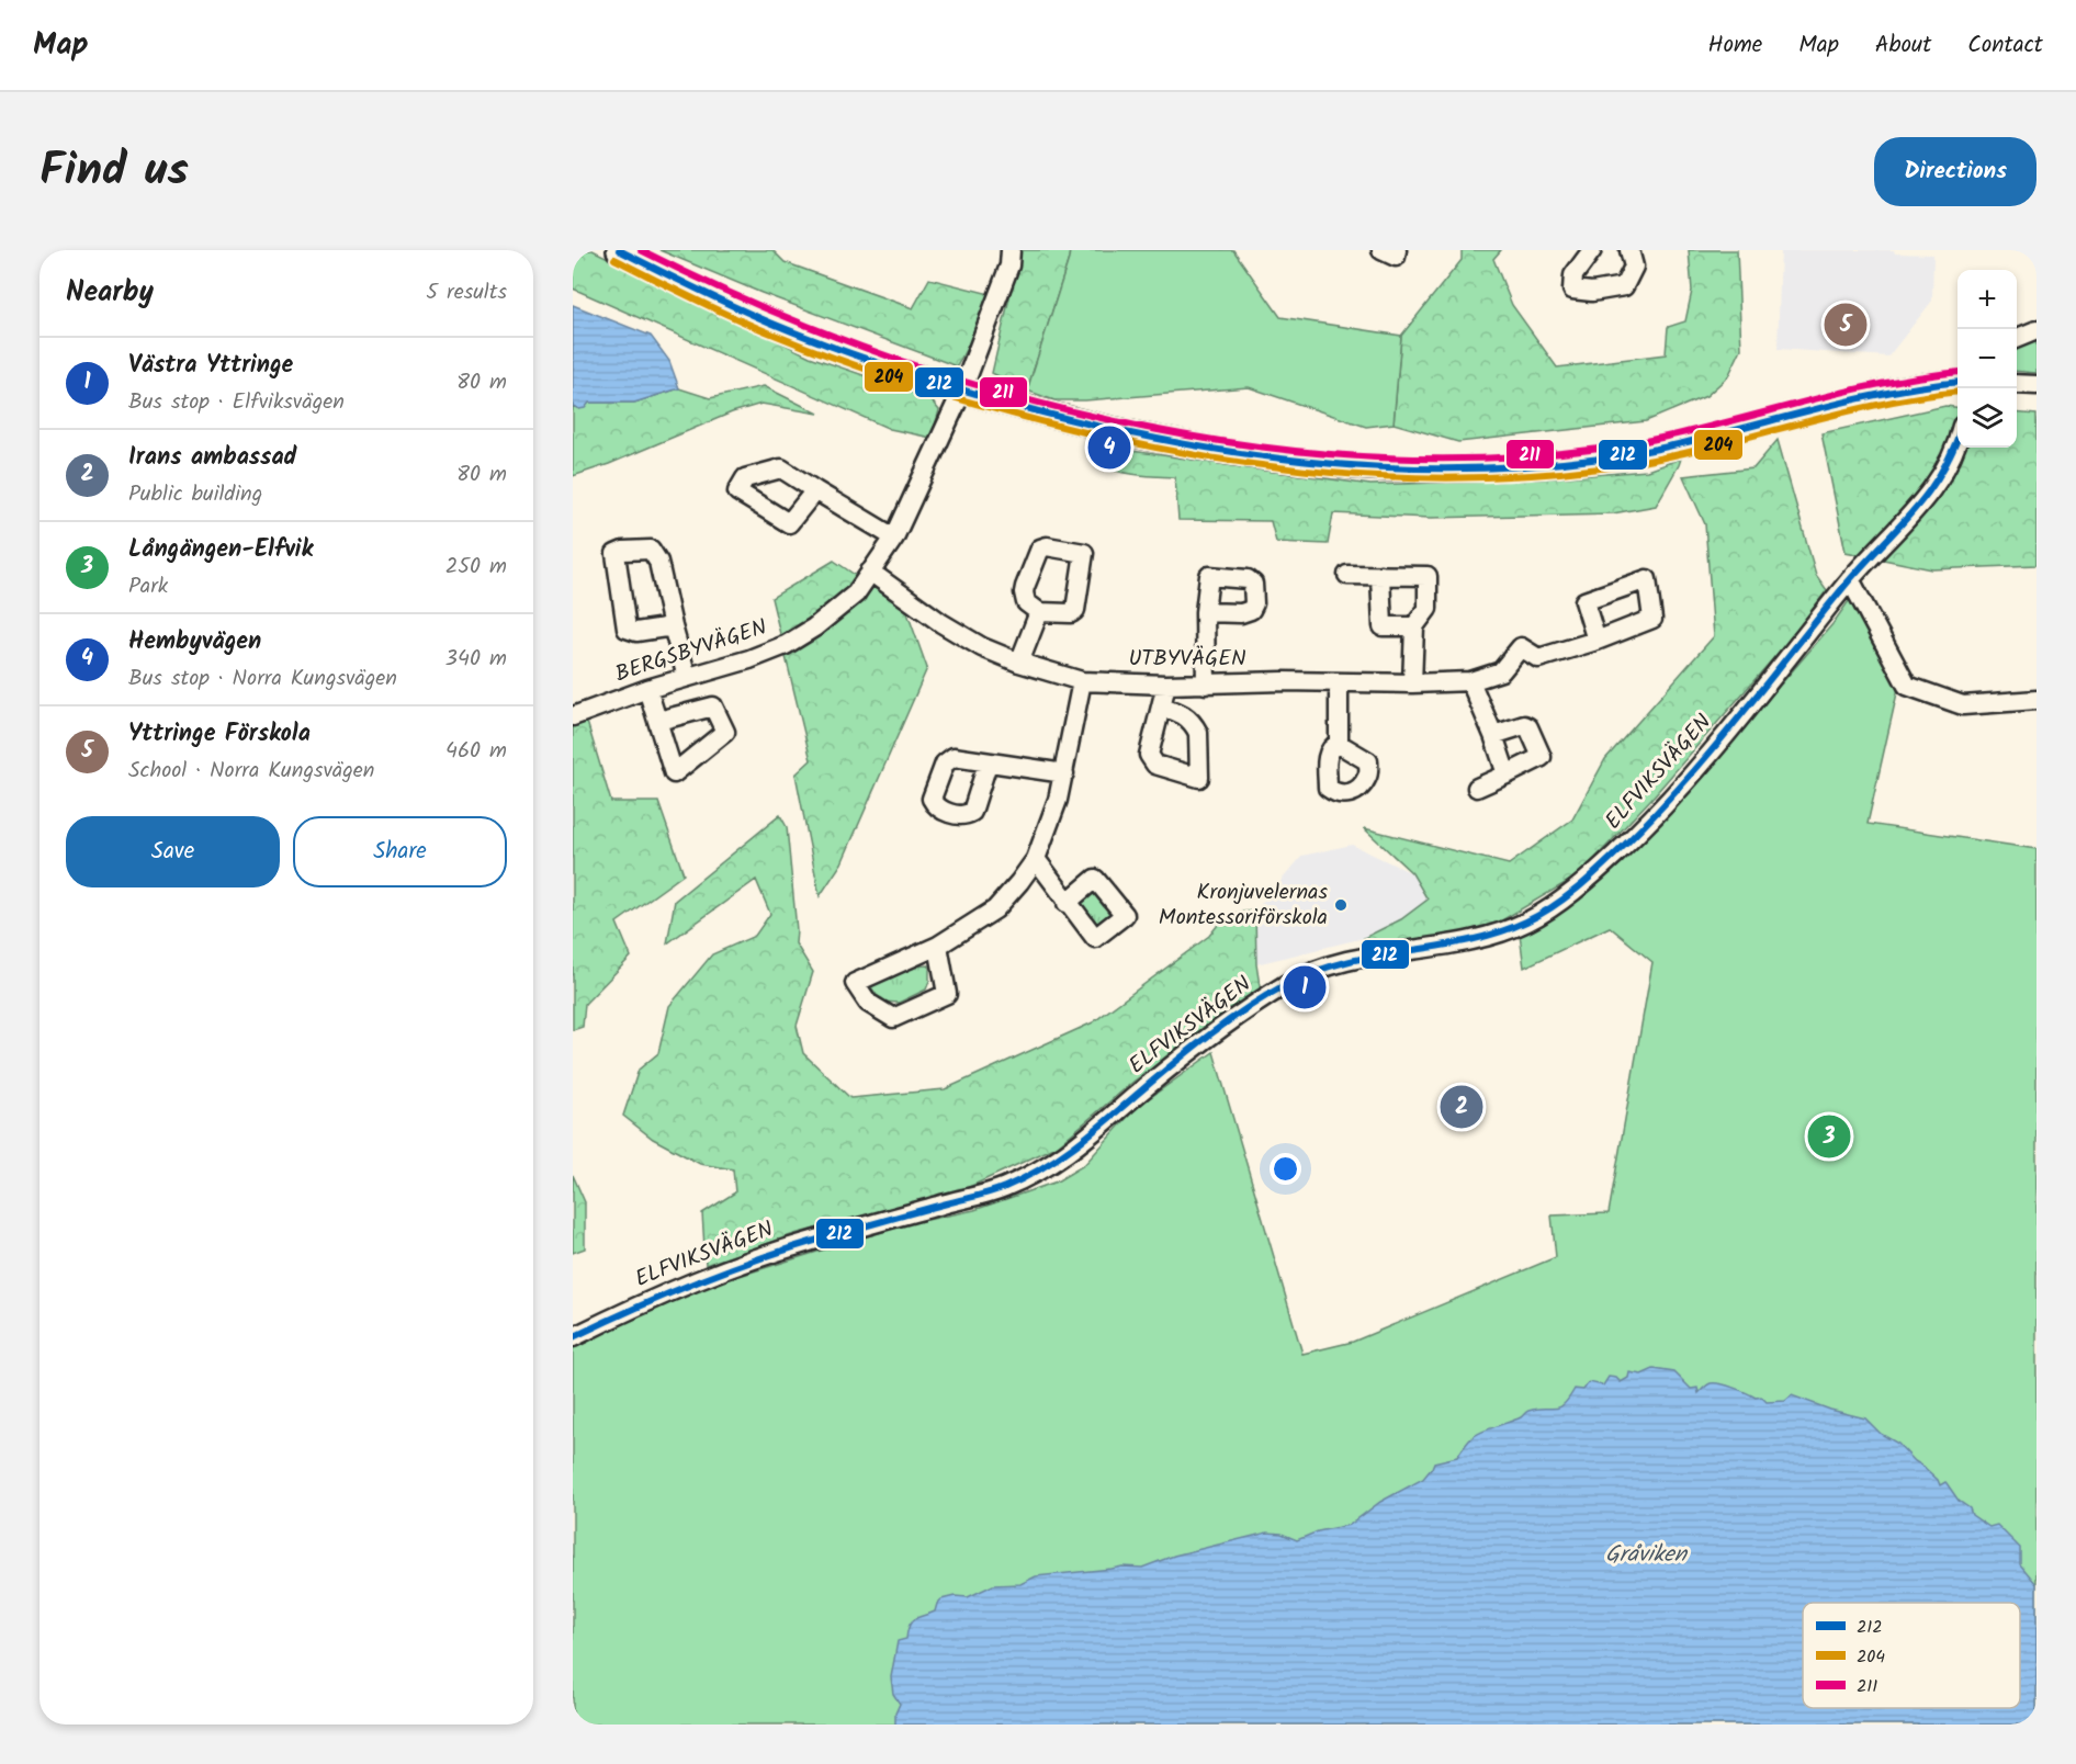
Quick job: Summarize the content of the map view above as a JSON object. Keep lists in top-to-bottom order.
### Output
{
  "streets": {
    "street": ["BERGSBYVÄGEN", "UTBYVÄGEN", "ELFVIKSVÄGEN"]
  },
  "crossings": [
    ["BERGSBYVÄGEN", "UTBYVÄGEN"]
  ],
  "water": ["Gråviken"],
  "places": ["Kronjuvelernas Montessoriförskola"],
  "lines": ["transit line 212", "transit line 211", "transit line 204"],
  "legend": ["212", "204", "211"],
  "page": {
    "header": "Map",
    "nav": [
      "Home",
      "Map",
      "About",
      "Contact"
    ],
    "title": "Find us",
    "buttons": [
      "Directions",
      ["Save", "Share"]
    ],
    "heading": ["Nearby", "5 results"],
    "map_buttons": ["+", "−"],
    "pins": [
      "5",
      "4",
      "1",
      "2",
      "3"
    ],
    "list": [
      {
        "mark": "1",
        "name": "Västra Yttringe",
        "note": "Bus stop · Elfviksvägen",
        "value": "80 m"
      },
      {
        "mark": "2",
        "name": "Irans ambassad",
        "note": "Public building",
        "value": "80 m"
      },
      {
        "mark": "3",
        "name": "Långängen-Elfvik",
        "note": "Park",
        "value": "250 m"
      },
      {
        "mark": "4",
        "name": "Hembyvägen",
        "note": "Bus stop · Norra Kungsvägen",
        "value": "340 m"
      },
      {
        "mark": "5",
        "name": "Yttringe Förskola",
        "note": "School · Norra Kungsvägen",
        "value": "460 m"
      }
    ]
  }
}
